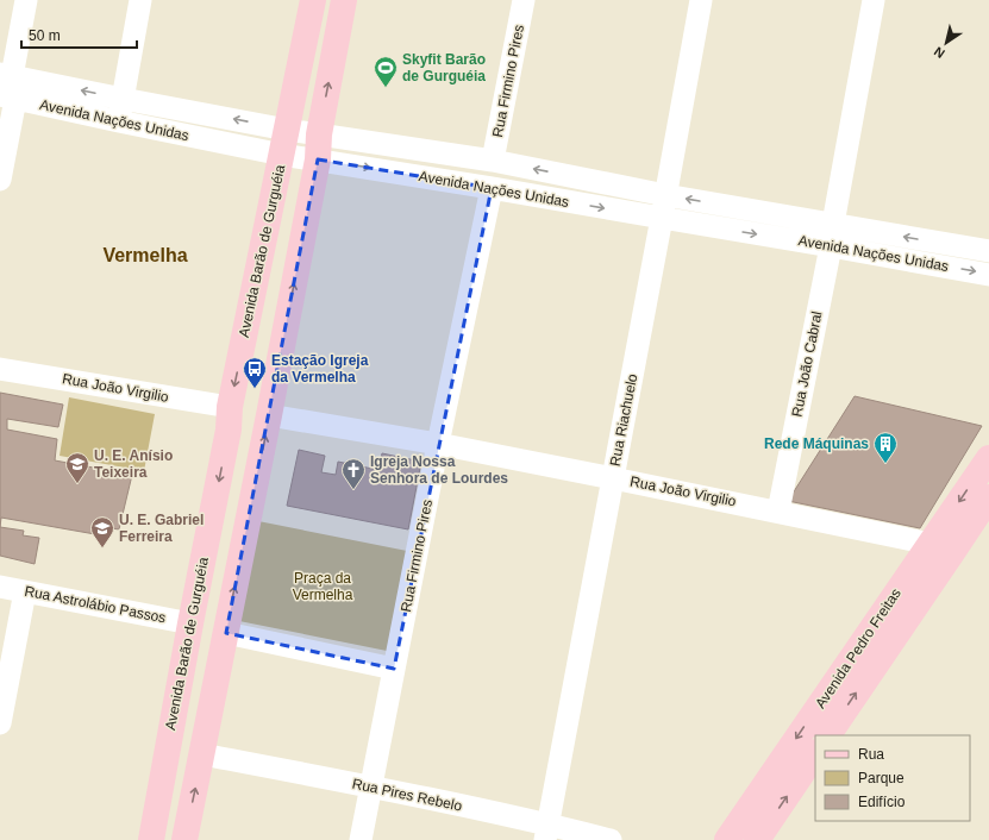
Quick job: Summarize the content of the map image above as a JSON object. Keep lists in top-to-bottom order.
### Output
{
  "streets": {
    "main road": ["Avenida Barão de Gurguéia", "Avenida Pedro Freitas"],
    "street": [
      "Rua Firmino Pires",
      "Avenida Nações Unidas",
      "Rua João Cabral",
      "Rua João Virgilio",
      "Rua Riachuelo",
      "Rua Astrolábio Passos",
      "Rua Pires Rebelo"
    ]
  },
  "crossings": [
    ["Rua Firmino Pires", "Avenida Nações Unidas"],
    ["Rua Firmino Pires", "Rua João Virgilio"],
    ["Rua Firmino Pires", "Rua Pires Rebelo"],
    ["Avenida Nações Unidas", "Avenida Barão de Gurguéia"],
    ["Avenida Nações Unidas", "Rua João Cabral"],
    ["Avenida Nações Unidas", "Rua Riachuelo"],
    ["Avenida Barão de Gurguéia", "Rua João Virgilio"],
    ["Avenida Barão de Gurguéia", "Rua Astrolábio Passos"],
    ["Rua João Cabral", "Rua João Virgilio"],
    ["Rua João Virgilio", "Rua Riachuelo"],
    ["Rua João Virgilio", "Avenida Pedro Freitas"],
    ["Rua Riachuelo", "Rua Pires Rebelo"]
  ],
  "districts": ["Vermelha"],
  "parks": ["Praça da Vermelha"],
  "places": {
    "sports": ["Skyfit Barão de Gurguéia"],
    "bus stop": ["Estação Igreja da Vermelha"],
    "building": ["Rede Máquinas"],
    "school or university": ["U. E. Anísio Teixeira", "U. E. Gabriel Ferreira"],
    "church": ["Igreja Nossa Senhora de Lourdes"]
  },
  "legend": ["Rua", "Parque", "Edifício"],
  "scale_bar": "50 m",
  "north": "bottom left"
}
